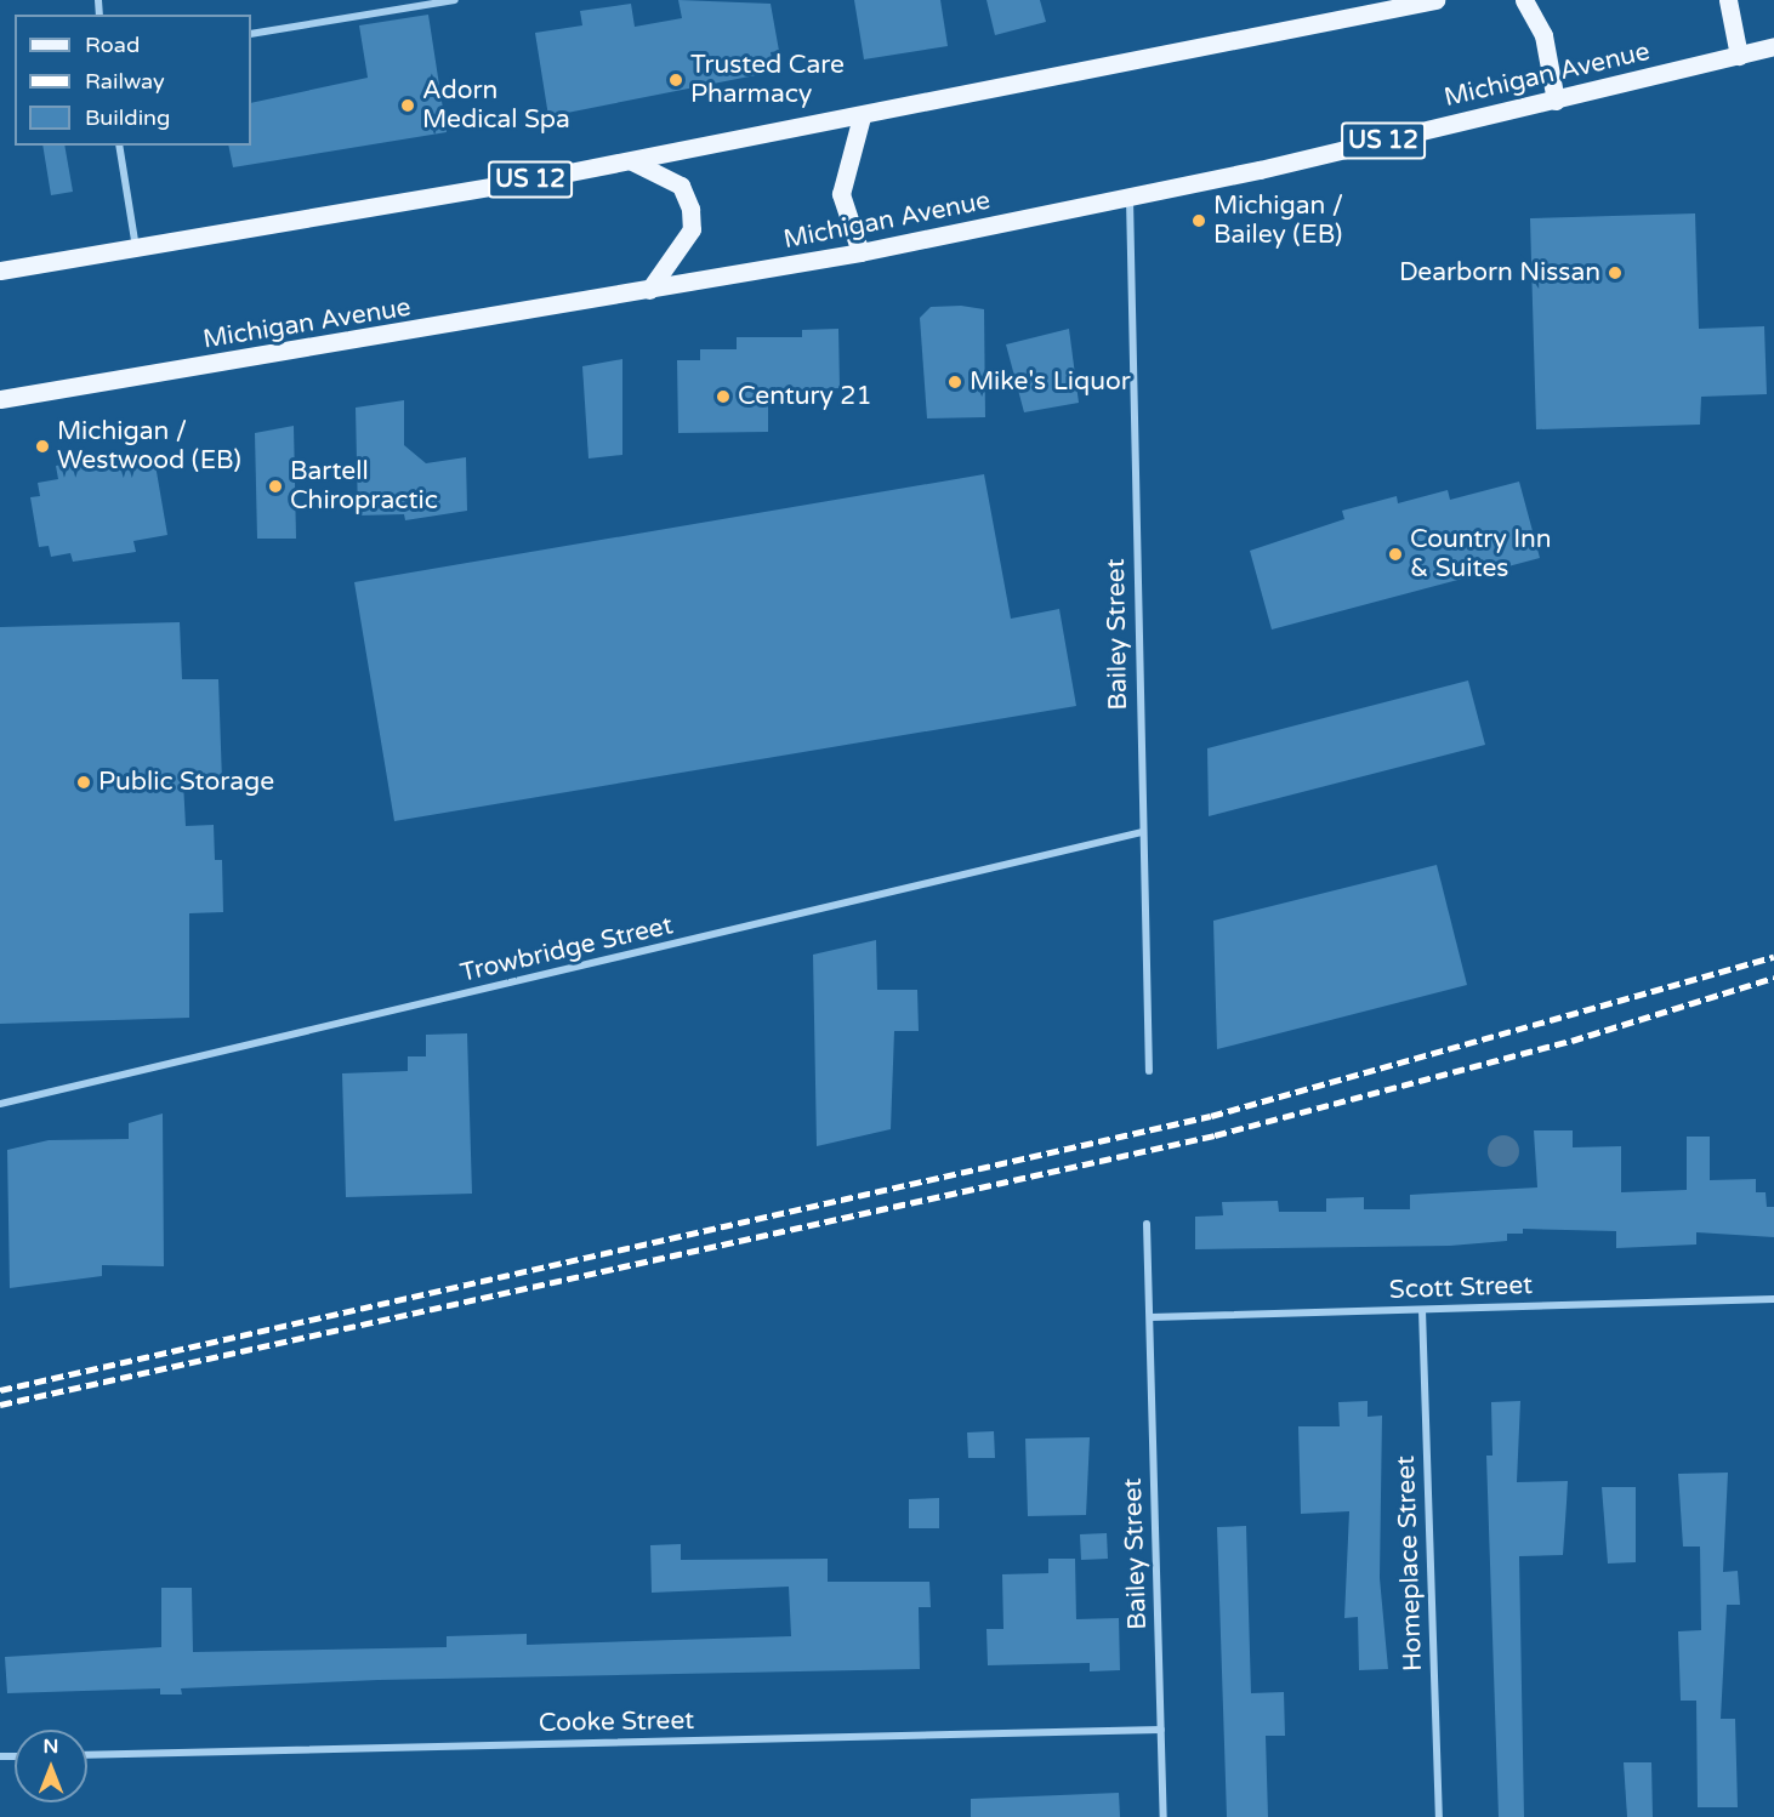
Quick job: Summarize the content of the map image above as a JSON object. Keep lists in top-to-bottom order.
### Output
{
  "streets": {
    "main road": ["Michigan Avenue", "US 12"],
    "street": [
      "Bailey Street",
      "Trowbridge Street",
      "Scott Street",
      "Homeplace Street",
      "Cooke Street"
    ]
  },
  "crossings": [
    ["Michigan Avenue", "Bailey Street"],
    ["Bailey Street", "Trowbridge Street"],
    ["Bailey Street", "Scott Street"],
    ["Bailey Street", "Cooke Street"],
    ["Scott Street", "Homeplace Street"]
  ],
  "places": [
    "Trusted Care Pharmacy",
    "Adorn Medical Spa",
    "Michigan / Bailey (EB)",
    "Dearborn Nissan",
    "Mike's Liquor",
    "Century 21",
    "Michigan / Westwood (EB)",
    "Bartell Chiropractic",
    "Country Inn & Suites",
    "Public Storage"
  ],
  "legend": ["Road", "Railway", "Building"],
  "north": "top"
}
